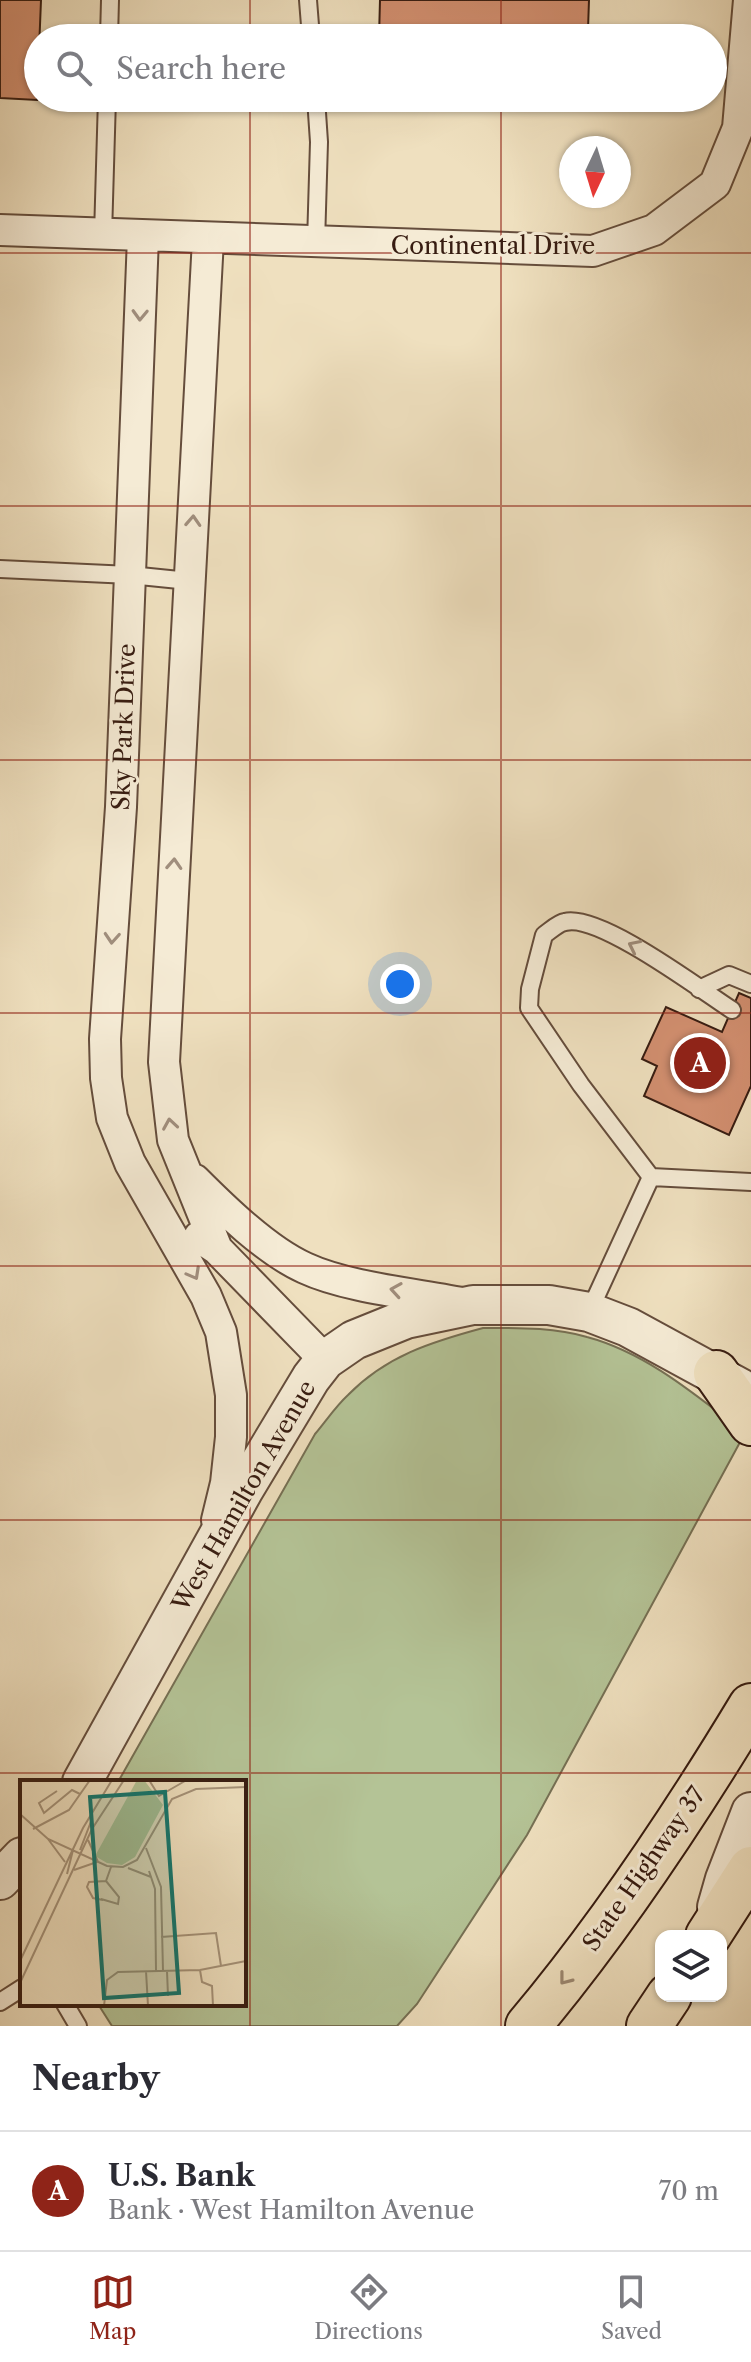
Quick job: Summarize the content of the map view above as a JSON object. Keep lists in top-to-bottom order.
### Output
{
  "streets": {
    "main road": ["State Highway 37"],
    "street": ["Continental Drive", "Sky Park Drive", "West Hamilton Avenue"]
  },
  "crossings": [
    ["Continental Drive", "Sky Park Drive"],
    ["Sky Park Drive", "West Hamilton Avenue"]
  ],
  "one_way": ["State Highway 37"],
  "north": "bottom",
  "page": {
    "search": "Search here",
    "pins": "A",
    "heading": "Nearby",
    "list": [
      {
        "mark": "A",
        "name": "U.S. Bank",
        "note": "Bank · West Hamilton Avenue",
        "value": "70 m"
      }
    ],
    "nav": ["Map", "Directions", "Saved"]
  }
}
